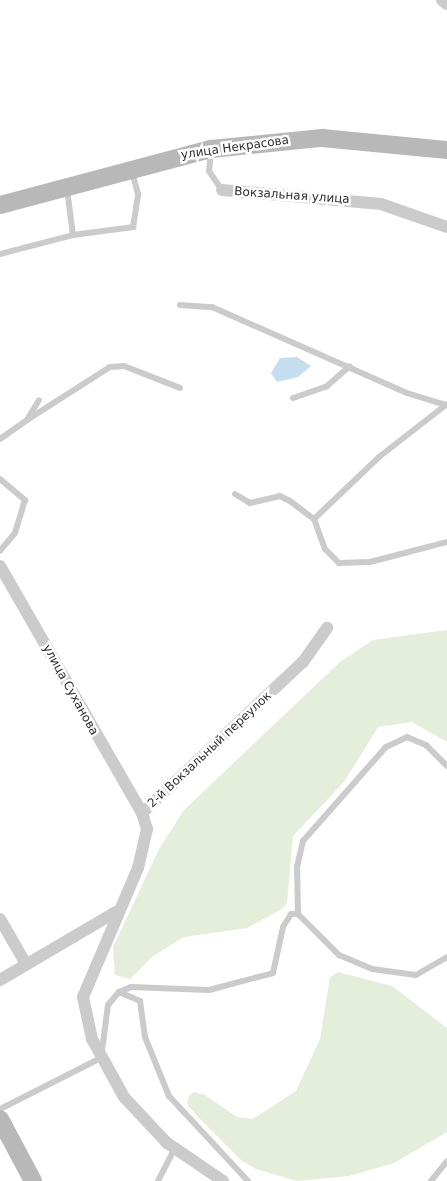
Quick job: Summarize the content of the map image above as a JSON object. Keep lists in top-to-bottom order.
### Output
{
  "streets": {
    "main road": ["улица Некрасова"],
    "street": ["Вокзальная улица", "улица Суханова", "2-й Вокзальный переулок"]
  },
  "crossings": [
    ["улица Суханова", "2-й Вокзальный переулок"]
  ]
}
